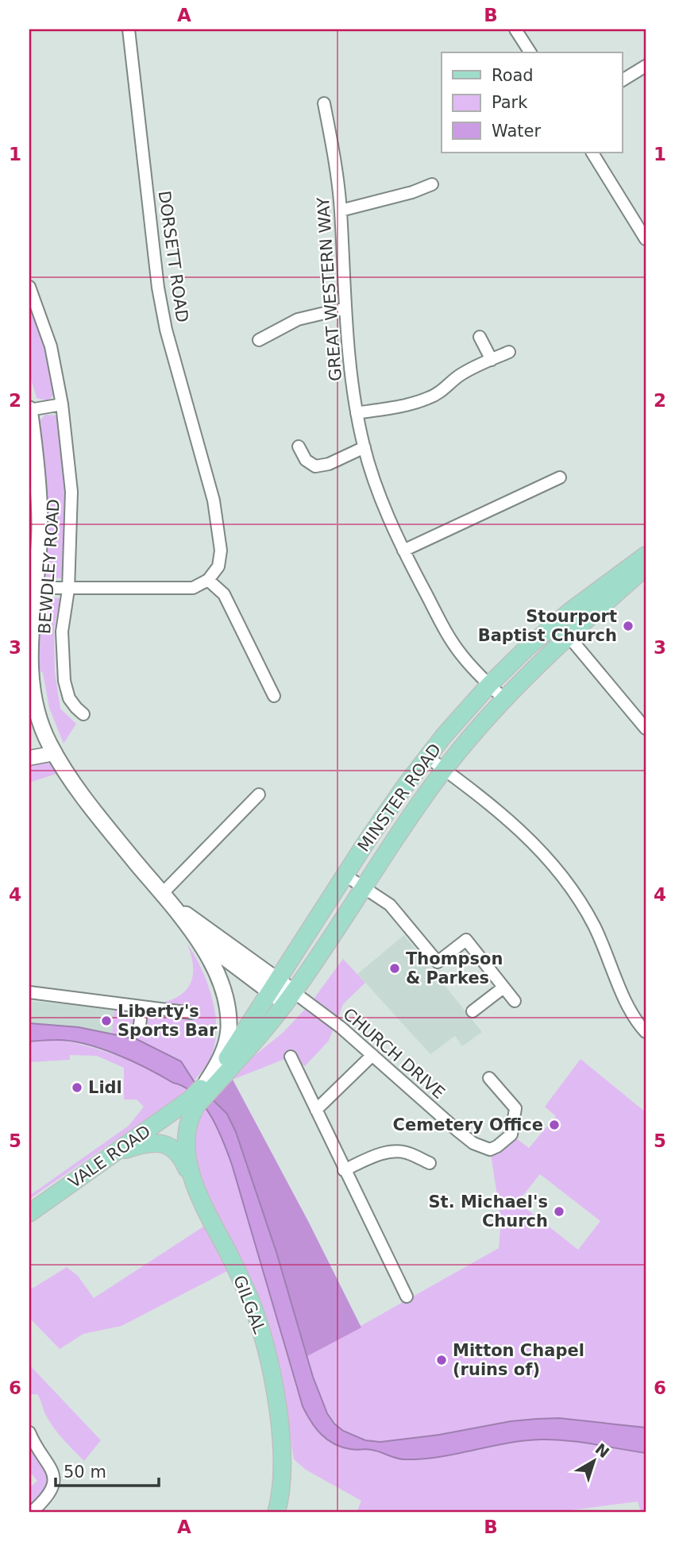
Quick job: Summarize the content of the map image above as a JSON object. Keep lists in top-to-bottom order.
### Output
{
  "streets": {
    "main road": [
      "BEWDLEY ROAD",
      "MINSTER ROAD",
      "VALE ROAD",
      "GILGAL"
    ],
    "street": ["DORSETT ROAD", "GREAT WESTERN WAY", "CHURCH DRIVE"]
  },
  "crossings": [
    ["GREAT WESTERN WAY", "MINSTER ROAD"],
    ["MINSTER ROAD", "CHURCH DRIVE"],
    ["VALE ROAD", "GILGAL"]
  ],
  "places": [
    "Stourport Baptist Church",
    "Thompson & Parkes",
    "Liberty's Sports Bar",
    "Lidl",
    "Cemetery Office",
    "St. Michael's Church",
    "Mitton Chapel (ruins of)"
  ],
  "legend": ["Road", "Park", "Water"],
  "scale_bar": "50 m",
  "north": "top right",
  "grid": {
    "columns": ["A", "B"],
    "rows": [
      "1",
      "2",
      "3",
      "4",
      "5",
      "6"
    ]
  }
}
